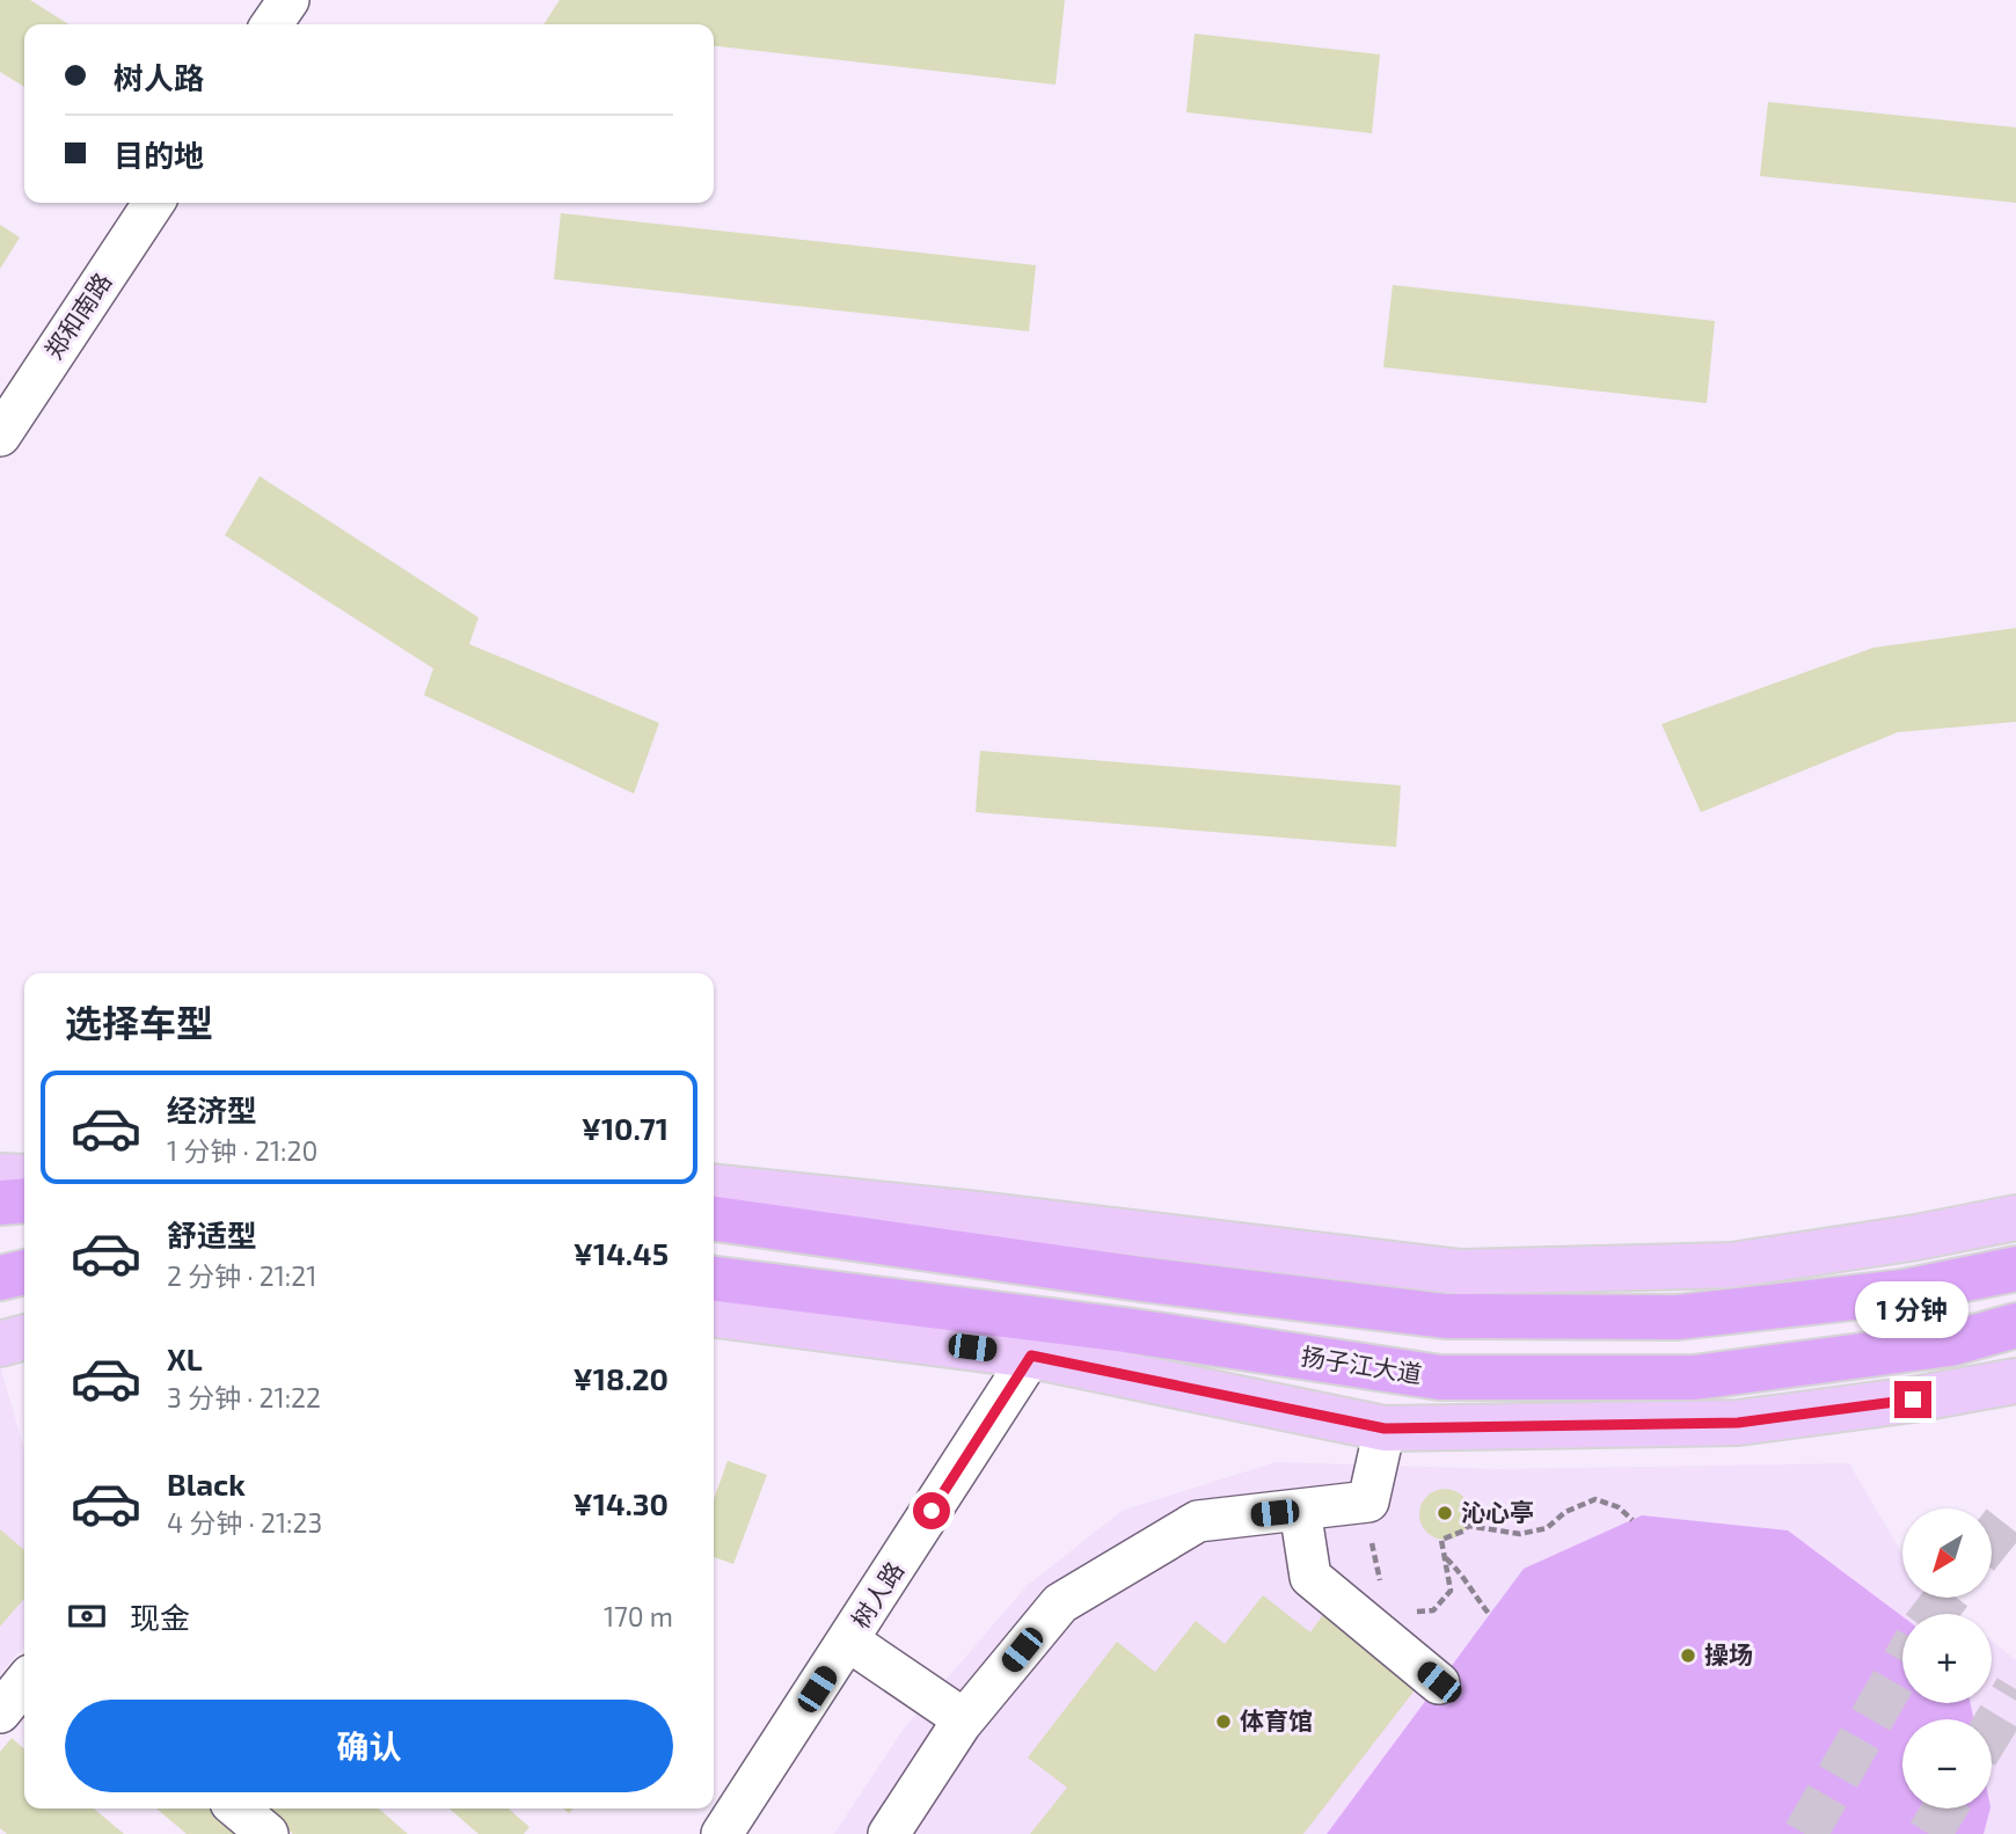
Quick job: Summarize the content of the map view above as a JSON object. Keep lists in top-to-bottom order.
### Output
{
  "streets": {
    "highway": ["扬子江大道"],
    "street": ["郑和南路", "树人路"]
  },
  "places": ["沁心亭", "操场", "体育馆"],
  "north": "bottom left",
  "page": {
    "banner": ["树人路", "目的地"],
    "heading": "选择车型",
    "list": [
      {
        "name": "经济型",
        "note": "1 分钟 · 21:20",
        "value": "¥10.71"
      },
      {
        "name": "舒适型",
        "note": "2 分钟 · 21:21",
        "value": "¥14.45"
      },
      {
        "name": "XL",
        "note": "3 分钟 · 21:22",
        "value": "¥18.20"
      },
      {
        "name": "Black",
        "note": "4 分钟 · 21:23",
        "value": "¥14.30"
      }
    ],
    "bubble": "1 分钟",
    "map_buttons": ["+", "−"],
    "pay": ["现金", "170 m"],
    "buttons": "确认"
  }
}
